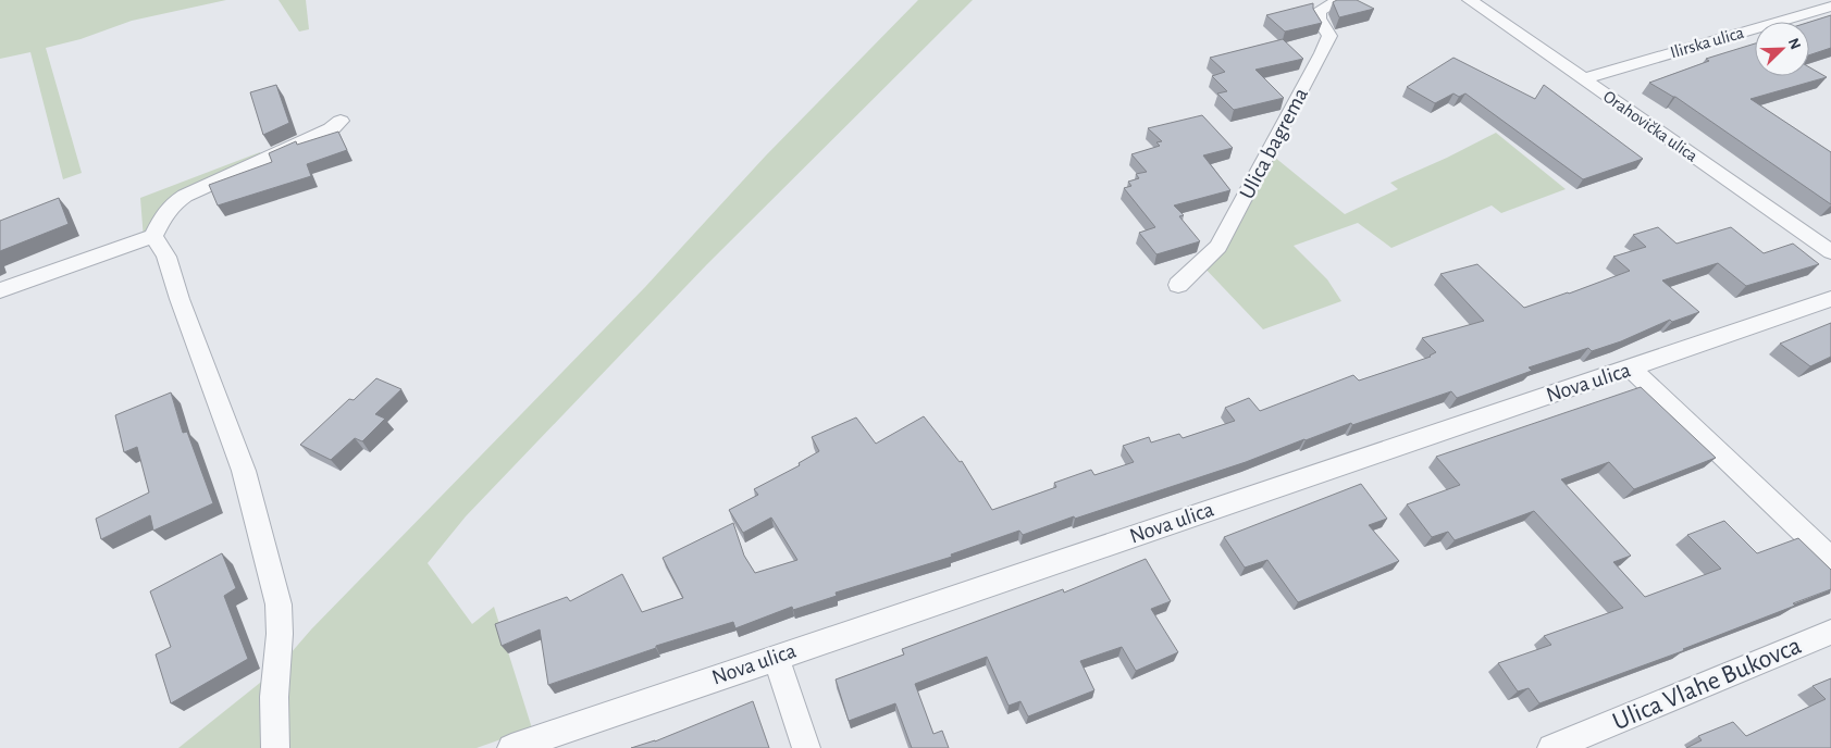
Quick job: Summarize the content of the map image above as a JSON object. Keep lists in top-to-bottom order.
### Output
{
  "streets": {
    "street": [
      "Ilirska ulica",
      "Orahovička ulica",
      "Ulica bagrema",
      "Nova ulica",
      "Ulica Vlahe Bukovca"
    ]
  },
  "crossings": [
    ["Ilirska ulica", "Orahovička ulica"]
  ],
  "north": "top right"
}
